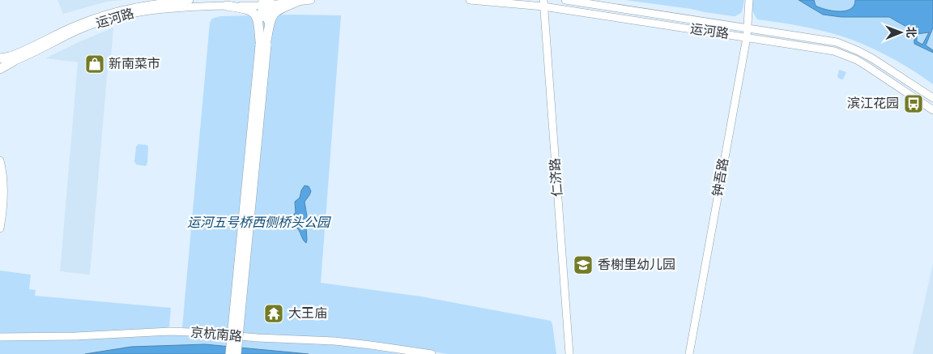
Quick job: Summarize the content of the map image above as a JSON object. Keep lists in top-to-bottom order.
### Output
{
  "streets": {
    "street": [
      "运河路",
      "仁济路",
      "钟吾路",
      "京杭南路"
    ]
  },
  "crossings": [
    ["运河路", "仁济路"],
    ["运河路", "钟吾路"]
  ],
  "parks": ["运河五号桥西侧桥头公园"],
  "places": {
    "shop": ["新南菜市"],
    "bus stop": ["滨江花园"],
    "school or university": ["香榭里幼儿园"],
    "temple": ["大王庙"]
  },
  "north": "right"
}
